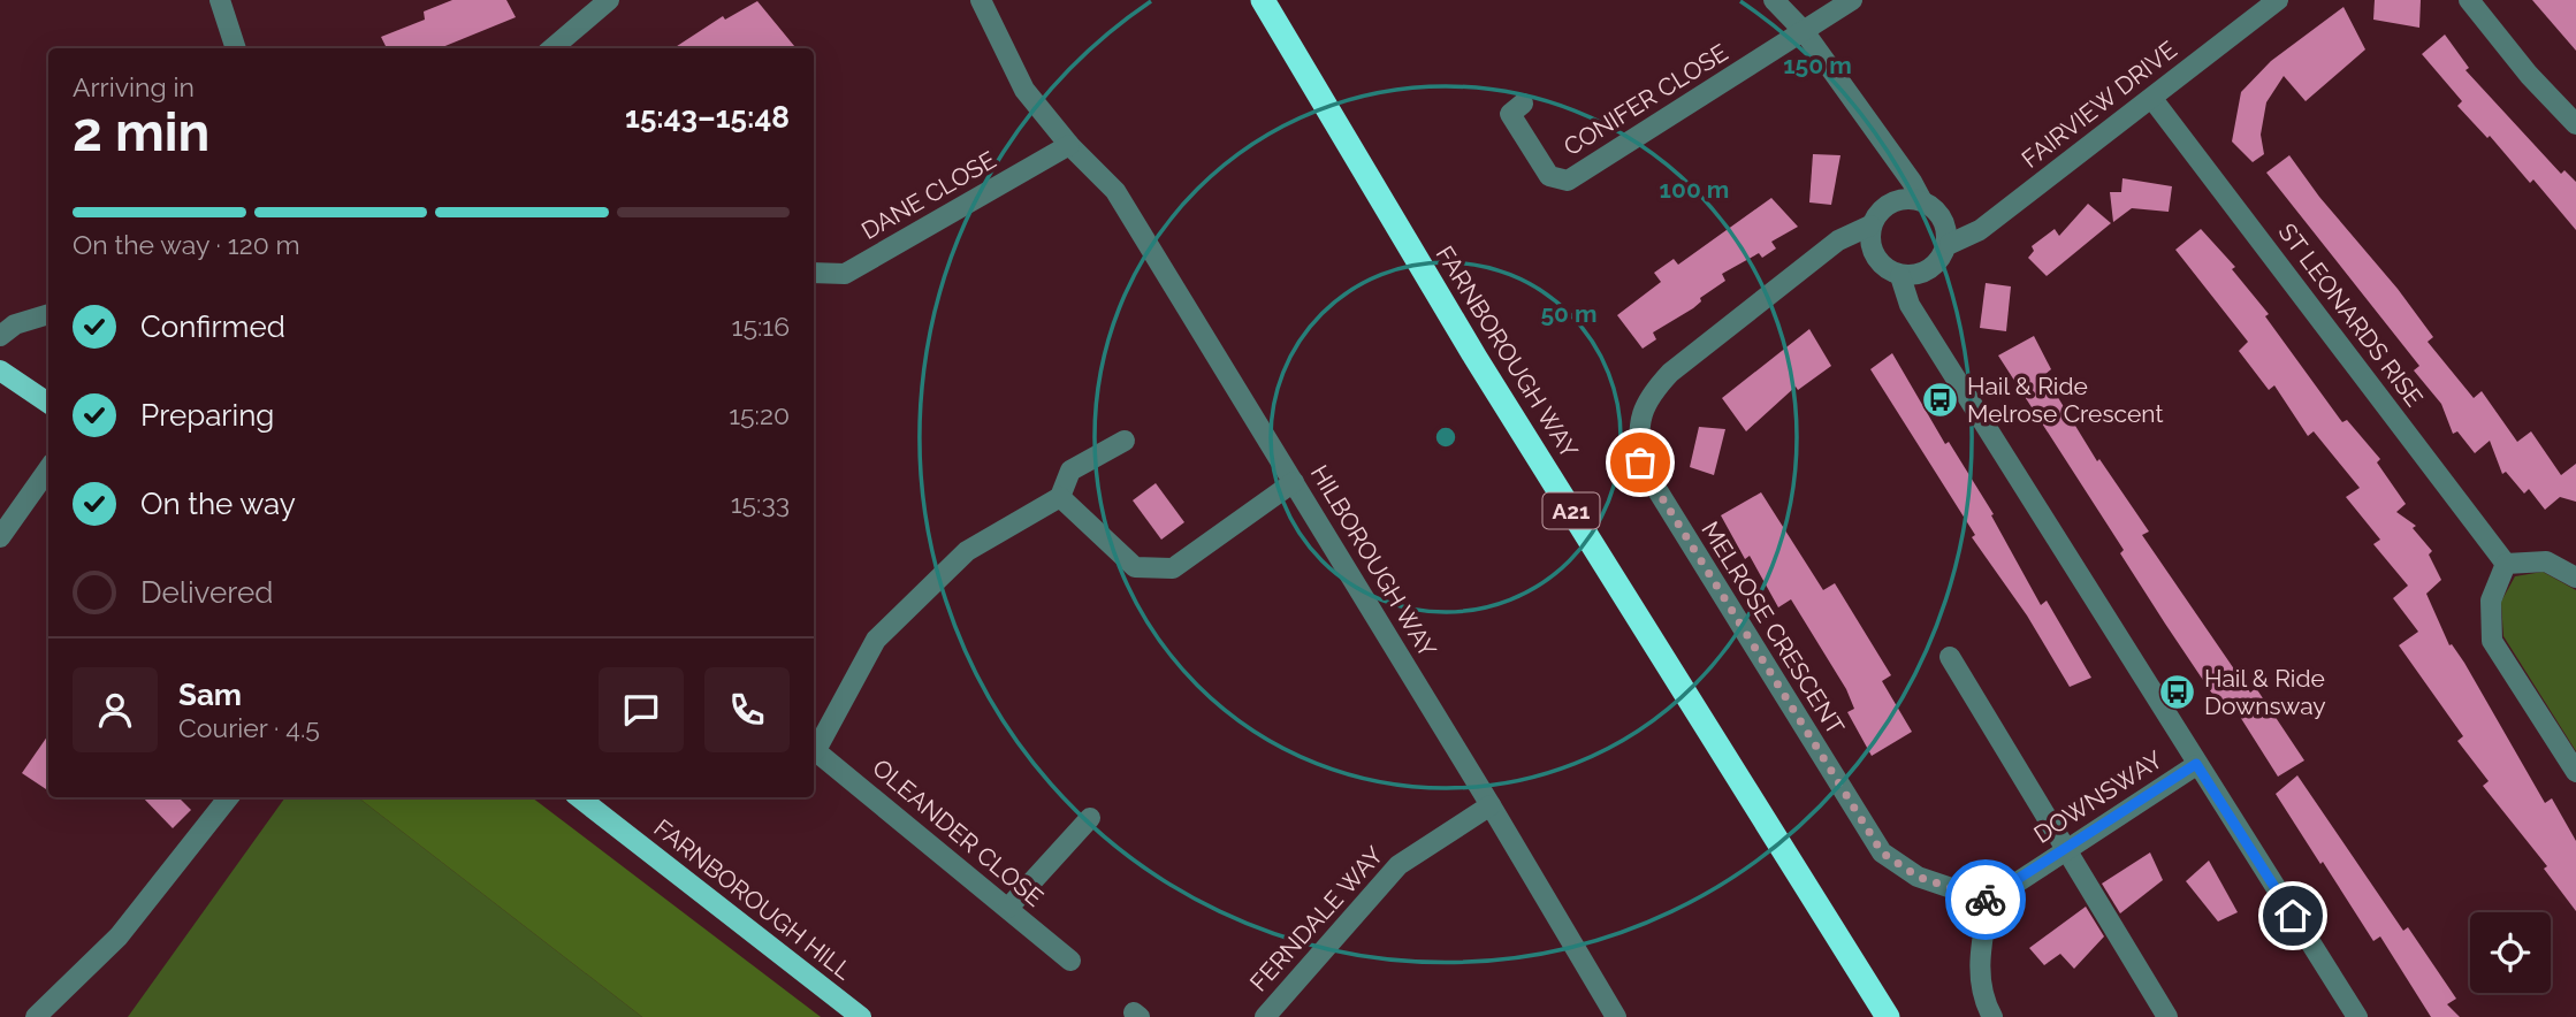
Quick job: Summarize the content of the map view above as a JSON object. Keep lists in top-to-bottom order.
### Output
{
  "streets": {
    "highway": ["FARNBOROUGH WAY", "A21"],
    "main road": ["FARNBOROUGH HILL"],
    "street": [
      "CONIFER CLOSE",
      "FAIRVIEW DRIVE",
      "DANE CLOSE",
      "ST LEONARDS RISE",
      "HILBOROUGH WAY",
      "MELROSE CRESCENT",
      "DOWNSWAY",
      "OLEANDER CLOSE",
      "FERNDALE WAY"
    ]
  },
  "crossings": [
    ["FAIRVIEW DRIVE", "ST LEONARDS RISE"],
    ["FAIRVIEW DRIVE", "MELROSE CRESCENT"],
    ["DANE CLOSE", "HILBOROUGH WAY"],
    ["HILBOROUGH WAY", "FERNDALE WAY"],
    ["MELROSE CRESCENT", "DOWNSWAY"]
  ],
  "places": {
    "bus stop": ["Hail & Ride Melrose Crescent", "Hail & Ride Downsway"]
  },
  "page": {
    "heading": ["2 min", "Arriving in", "15:43–15:48"],
    "panel": ["Sam", "Courier · 4.5"],
    "bar": "On the way · 120 m",
    "list": [
      ["Confirmed", "15:16"],
      ["Preparing", "15:20"],
      ["On the way", "15:33"],
      "Delivered"
    ]
  },
  "rings": ["150 m", "100 m", "50 m"]
}
